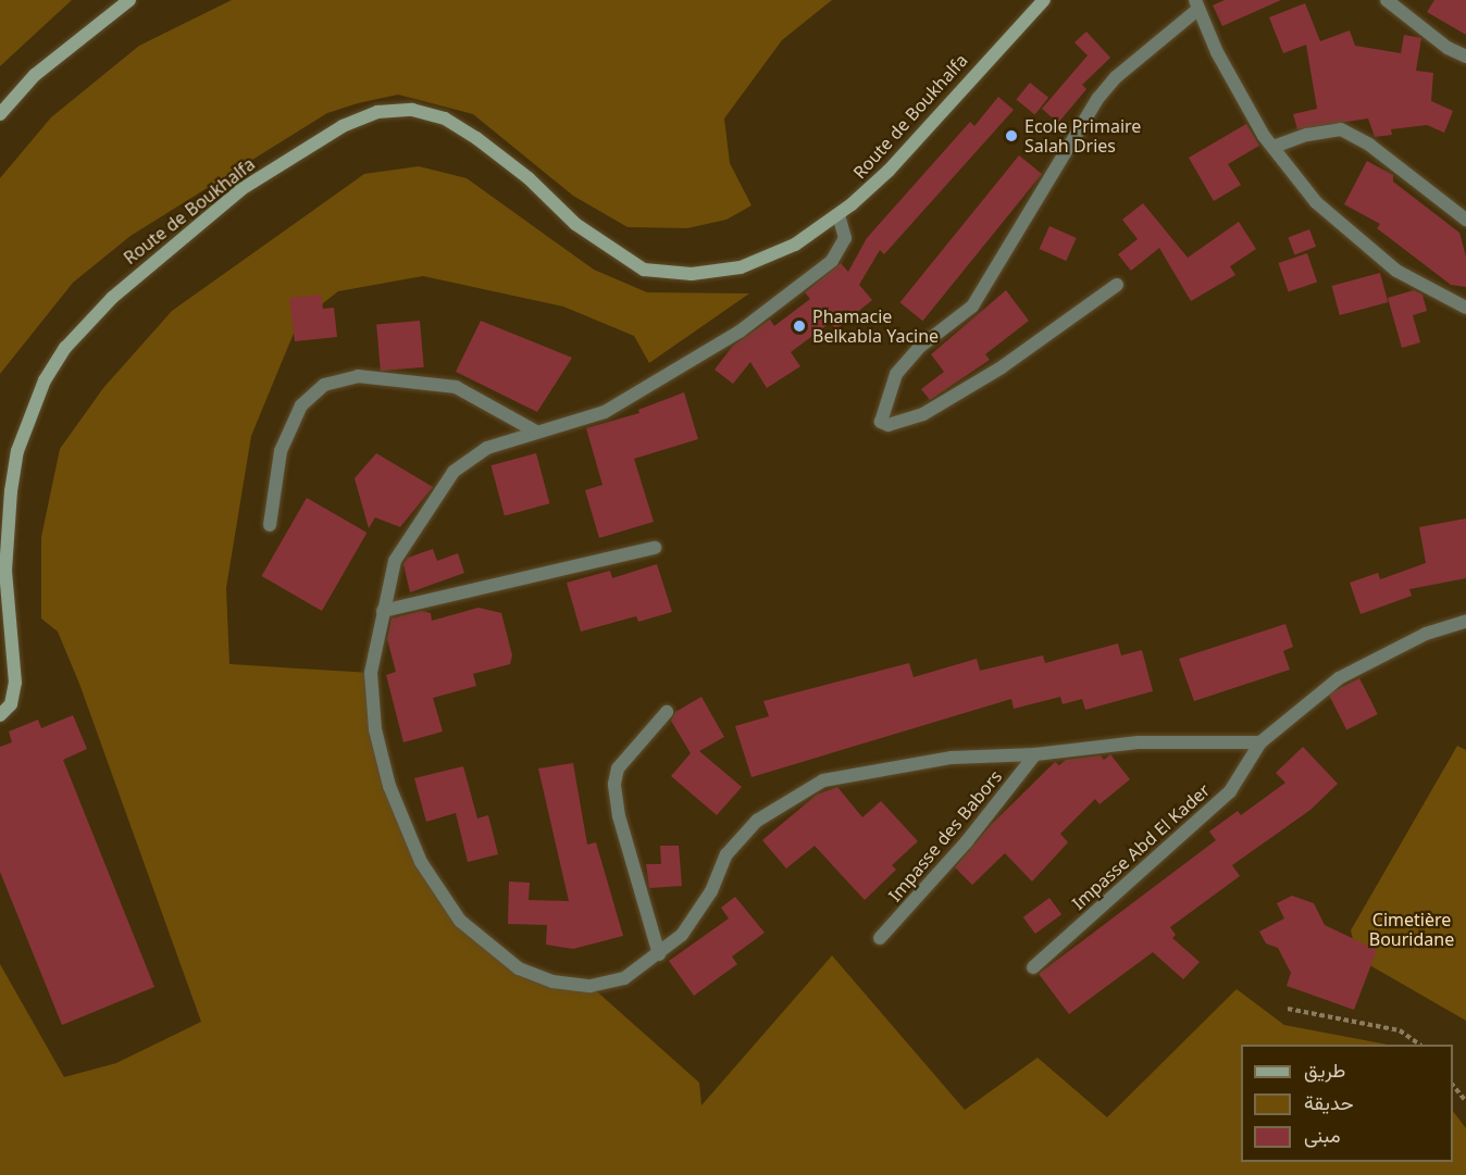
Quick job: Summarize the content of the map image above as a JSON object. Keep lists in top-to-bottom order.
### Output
{
  "streets": {
    "main road": ["Route de Boukhalfa"],
    "street": ["Impasse des Babors", "Impasse Abd El Kader"]
  },
  "parks": ["Cimetière Bouridane"],
  "places": ["Ecole Primaire Salah Dries", "Phamacie Belkabla Yacine"],
  "legend": ["طريق", "حديقة", "مبنى"]
}
